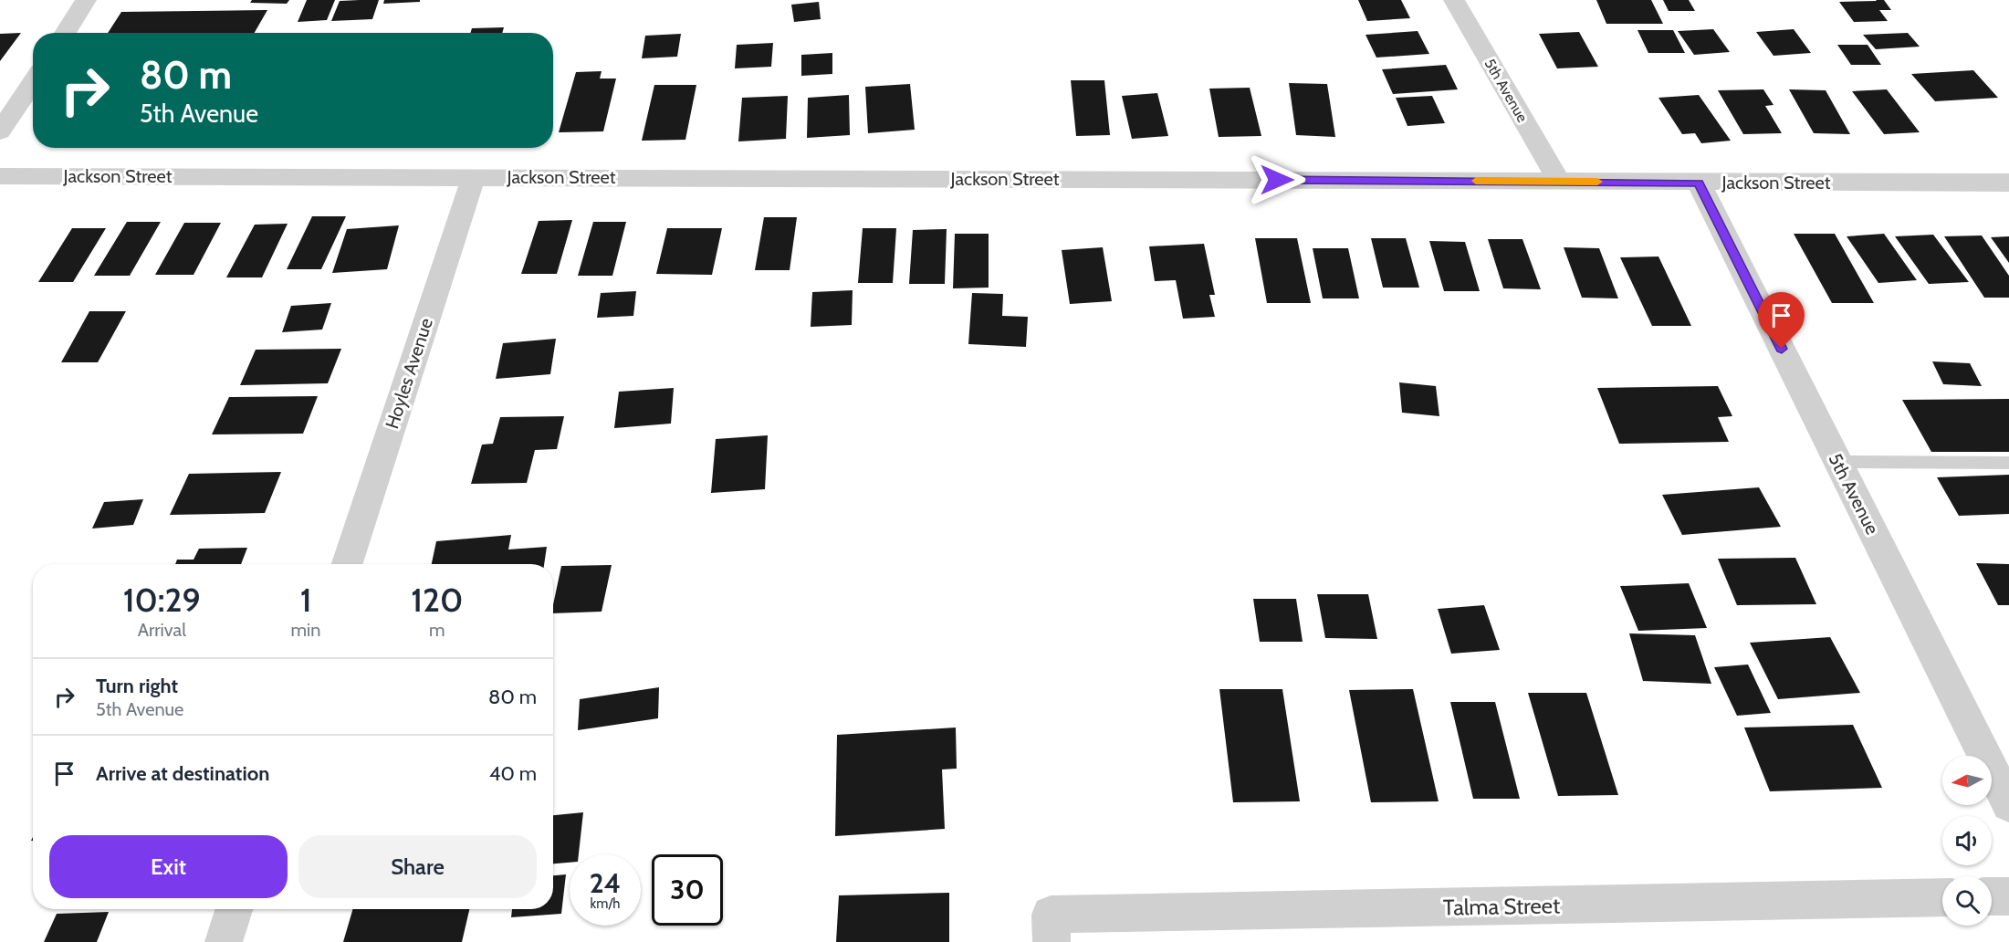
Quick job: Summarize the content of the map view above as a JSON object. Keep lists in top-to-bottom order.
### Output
{
  "streets": {
    "street": [
      "5th Avenue",
      "Jackson Street",
      "Hoyles Avenue",
      "Talma Street"
    ]
  },
  "crossings": [
    ["5th Avenue", "Jackson Street"],
    ["Jackson Street", "Hoyles Avenue"]
  ],
  "north": "left",
  "page": {
    "turn": ["80 m", "5th Avenue"],
    "eta": [
      "10:29",
      "Arrival",
      "1",
      "min",
      "120",
      "m"
    ],
    "list": [
      {
        "name": "Turn right",
        "note": "5th Avenue",
        "value": "80 m"
      },
      {
        "name": "Arrive at destination",
        "value": "40 m"
      }
    ],
    "buttons": ["Exit", "Share"],
    "speed": "24 km/h",
    "limit": "30"
  }
}
